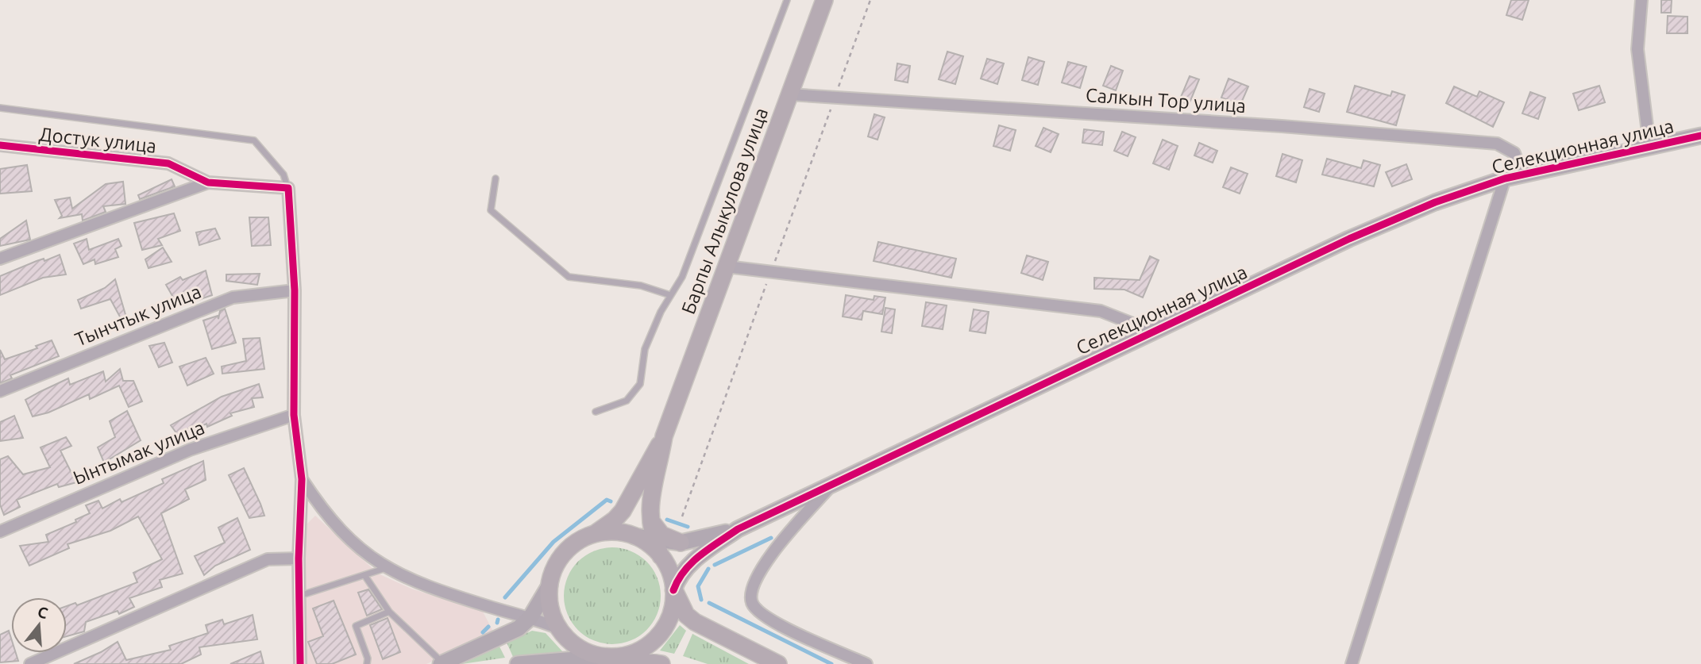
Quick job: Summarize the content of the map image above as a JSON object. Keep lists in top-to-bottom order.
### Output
{
  "streets": {
    "main road": ["Барпы Алыкулова улица"],
    "street": [
      "Салкын Тор улица",
      "Достук улица",
      "Селекционная улица",
      "Тынчтык улица",
      "Ынтымак улица"
    ]
  },
  "crossings": [
    ["Салкын Тор улица", "Селекционная улица"],
    ["Салкын Тор улица", "Барпы Алыкулова улица"],
    ["Селекционная улица", "Барпы Алыкулова улица"]
  ],
  "north": "top"
}
